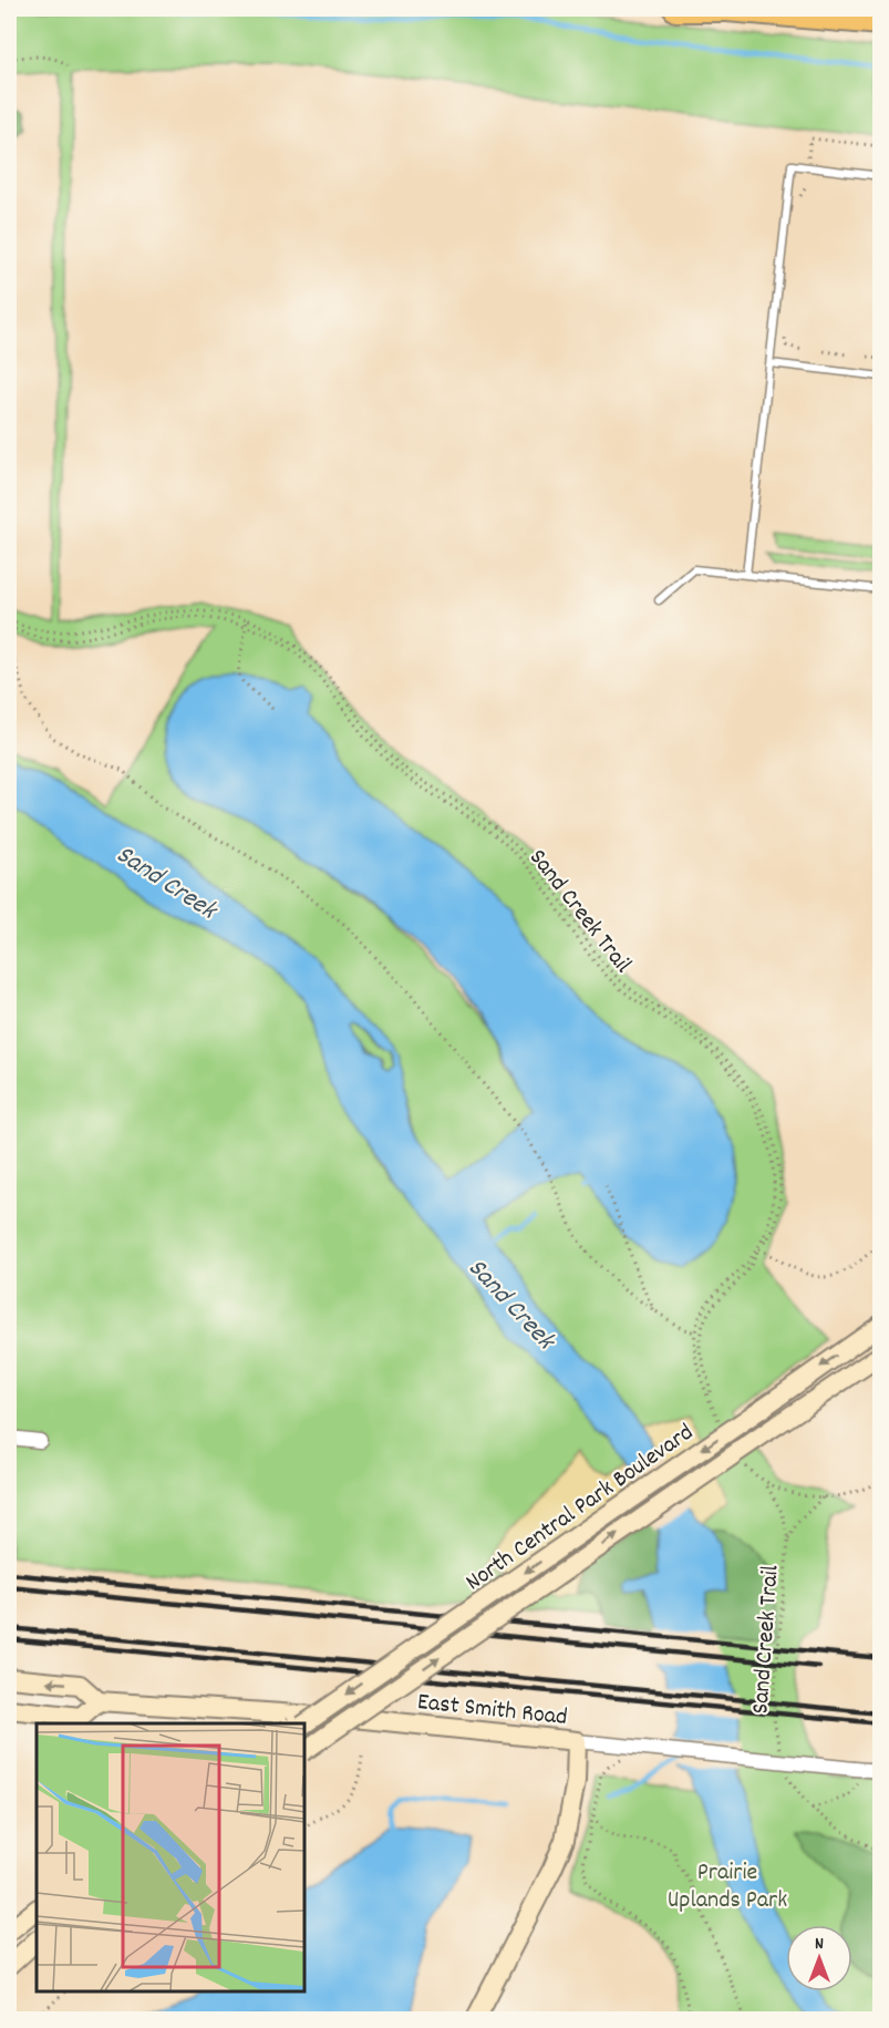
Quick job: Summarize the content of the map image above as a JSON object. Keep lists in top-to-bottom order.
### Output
{
  "streets": {
    "main road": ["North Central Park Boulevard", "East Smith Road"],
    "path": ["Sand Creek Trail"]
  },
  "water": ["Sand Creek"],
  "parks": ["Prairie Uplands Park"],
  "north": "top"
}
